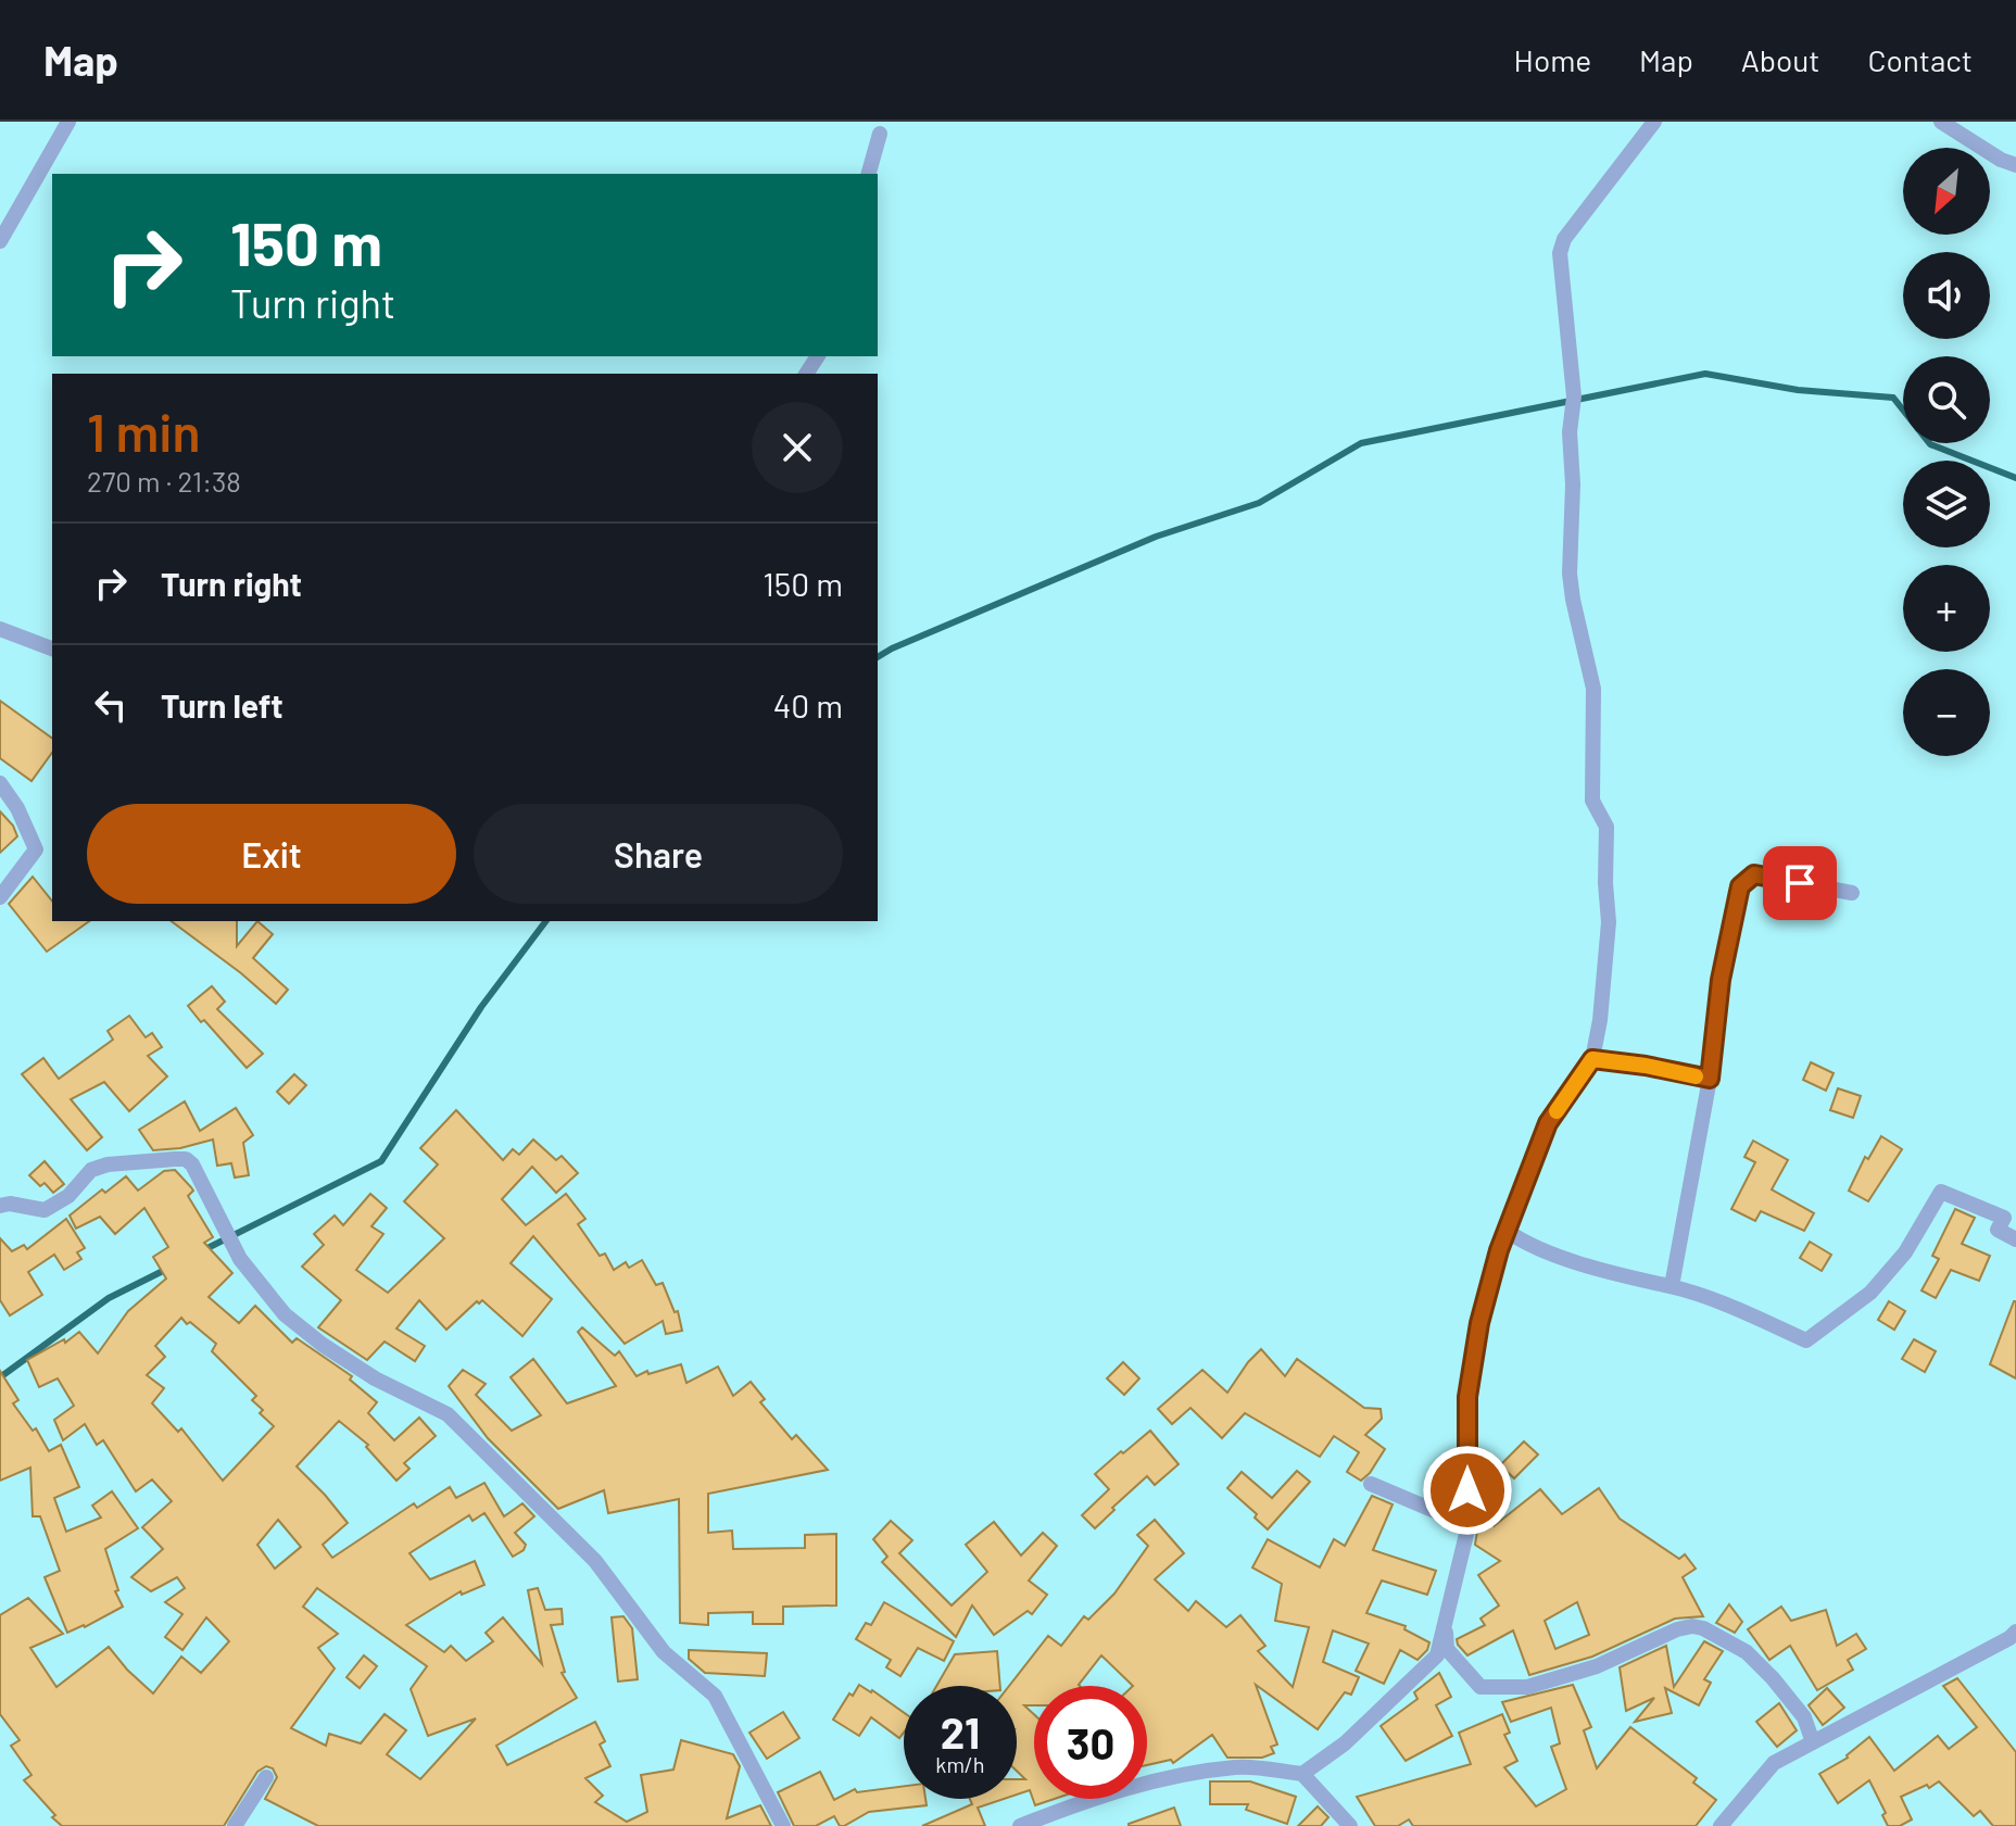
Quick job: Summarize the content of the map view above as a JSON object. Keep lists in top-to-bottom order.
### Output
{
  "north": "bottom left",
  "page": {
    "header": "Map",
    "nav": [
      "Home",
      "Map",
      "About",
      "Contact"
    ],
    "map_buttons": ["+", "−"],
    "turn": ["150 m", "Turn right"],
    "heading": ["1 min", "270 m · 21:38"],
    "list": [
      {
        "name": "Turn right",
        "value": "150 m"
      },
      {
        "name": "Turn left",
        "value": "40 m"
      }
    ],
    "buttons": ["Exit", "Share"],
    "speed": "21 km/h",
    "limit": "30"
  }
}
